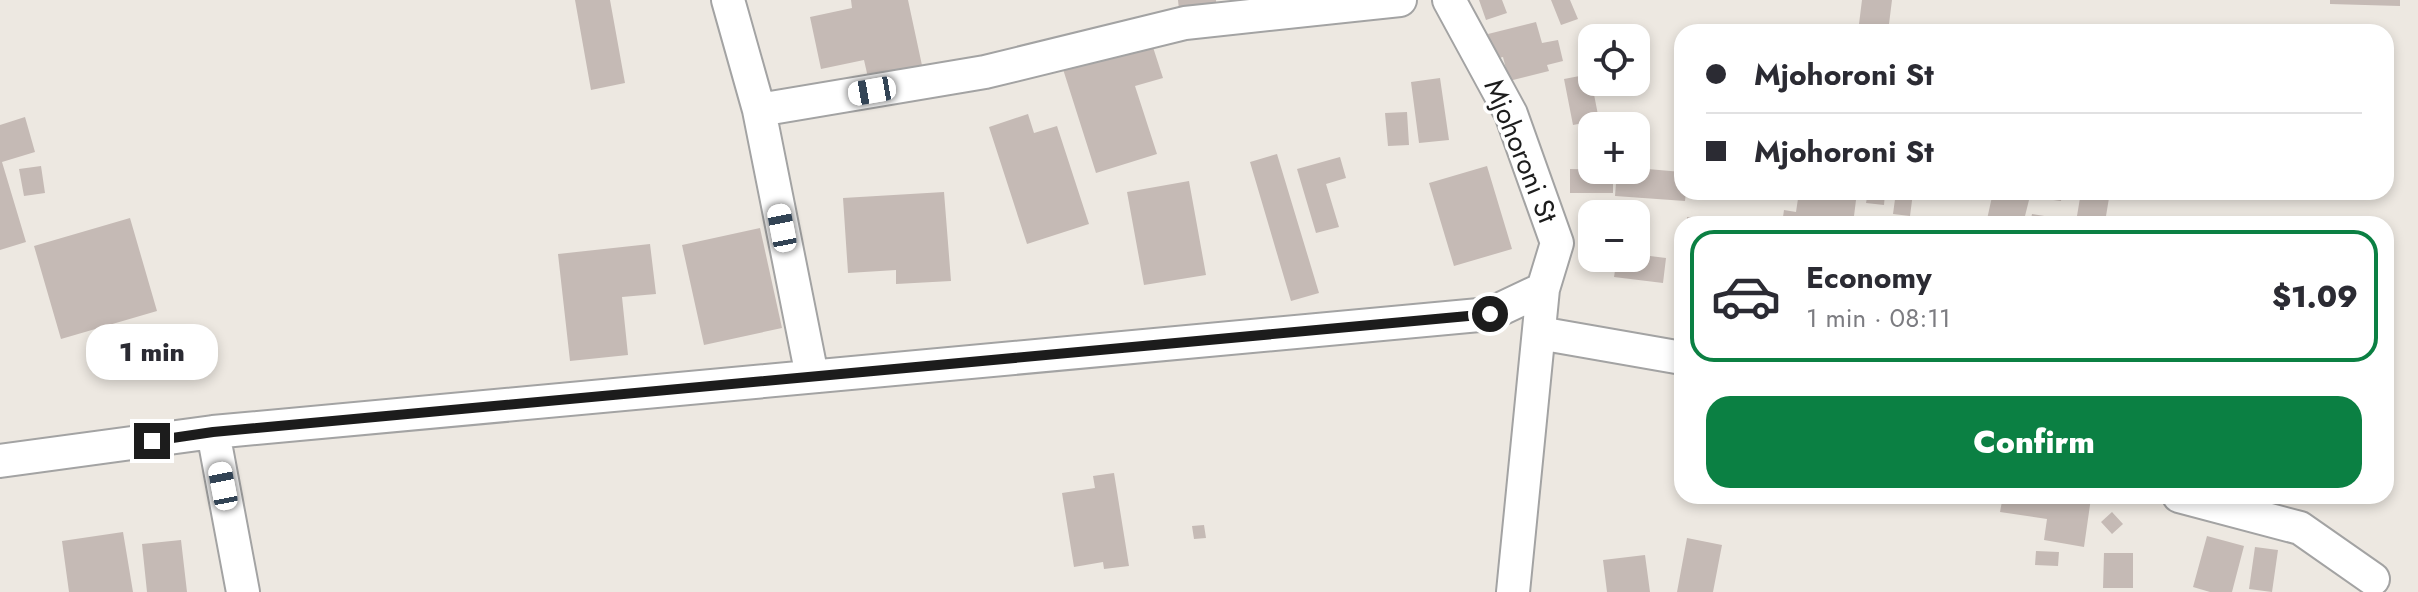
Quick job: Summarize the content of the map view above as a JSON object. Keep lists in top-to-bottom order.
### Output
{
  "streets": {
    "street": ["Mjohoroni St"]
  },
  "page": {
    "map_buttons": ["+", "−"],
    "banner": ["Mjohoroni St", "Mjohoroni St"],
    "list": [
      {
        "name": "Economy",
        "note": "1 min · 08:11",
        "value": "$1.09"
      }
    ],
    "bubble": "1 min",
    "buttons": "Confirm"
  }
}
